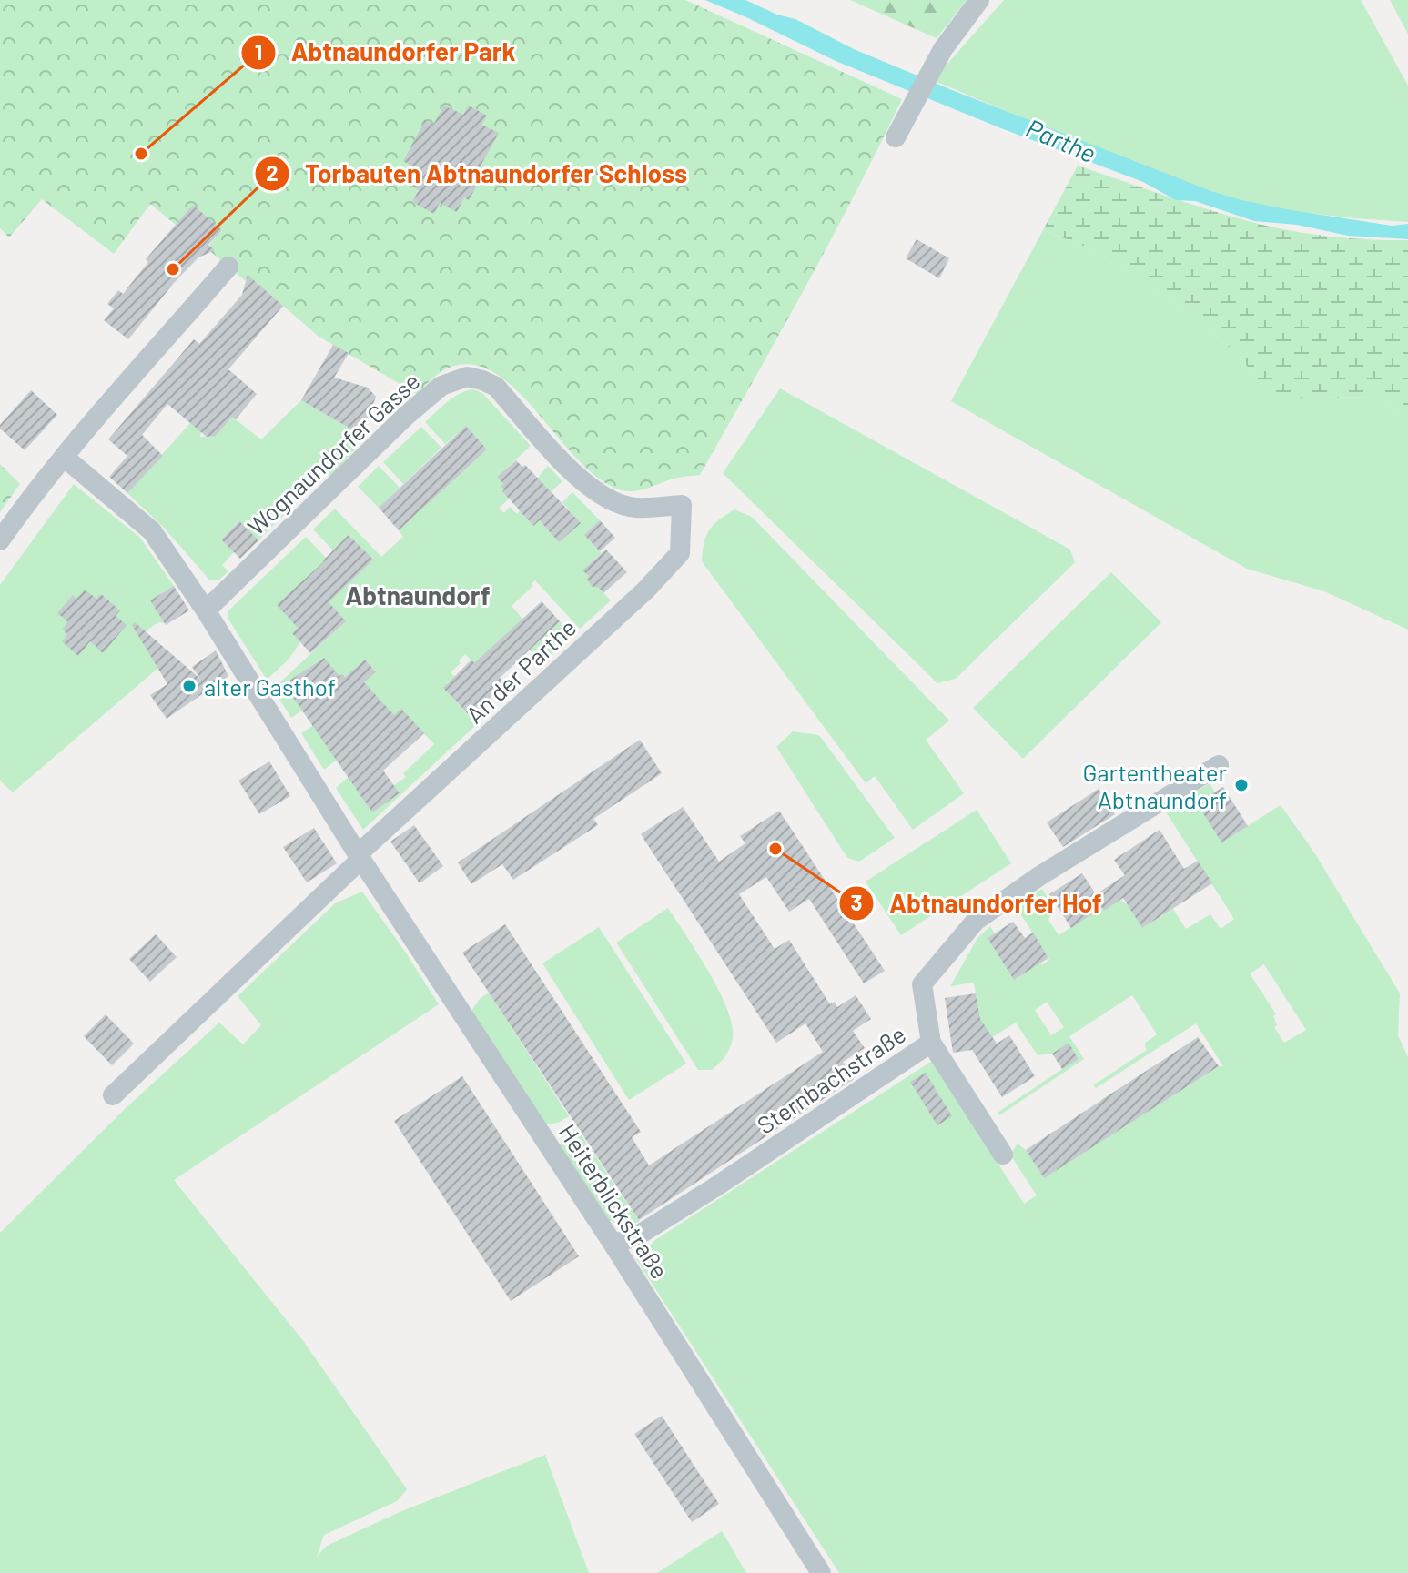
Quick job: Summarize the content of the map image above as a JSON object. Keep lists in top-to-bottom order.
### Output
{
  "streets": {
    "street": [
      "Wognaundorfer Gasse",
      "An der Parthe",
      "Sternbachstraße",
      "Heiterblickstraße"
    ]
  },
  "crossings": [
    ["Wognaundorfer Gasse", "An der Parthe"],
    ["Wognaundorfer Gasse", "Heiterblickstraße"],
    ["An der Parthe", "Heiterblickstraße"],
    ["Sternbachstraße", "Heiterblickstraße"]
  ],
  "districts": ["Abtnaundorf"],
  "water": ["Parthe"],
  "places": [
    "Abtnaundorfer Park",
    "Torbauten Abtnaundorfer Schloss",
    "alter Gasthof",
    "Gartentheater Abtnaundorf",
    "Abtnaundorfer Hof"
  ]
}
